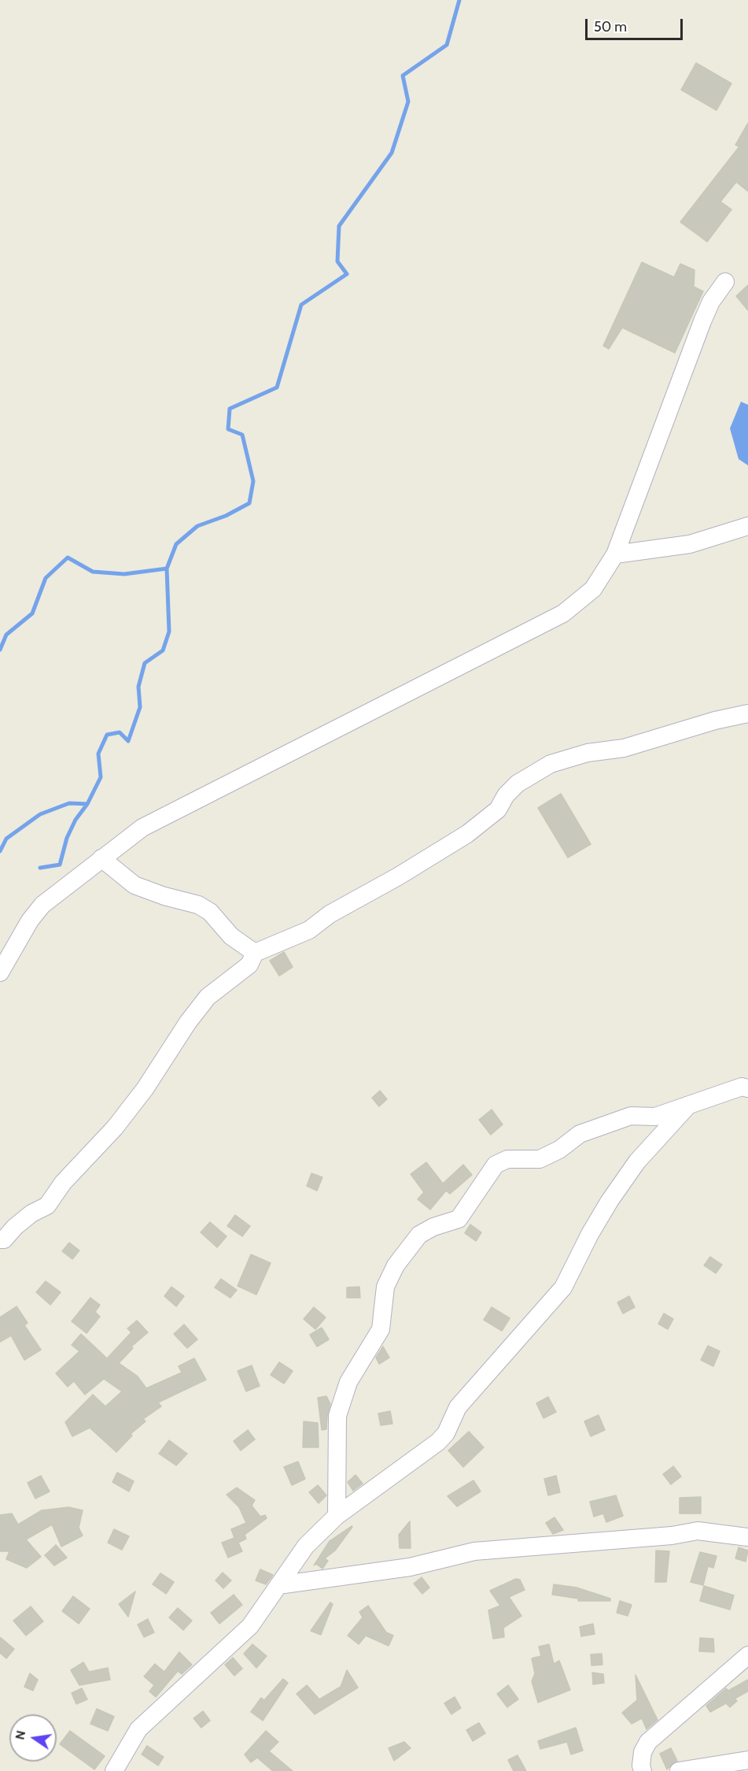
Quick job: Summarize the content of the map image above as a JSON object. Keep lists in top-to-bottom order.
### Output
{
  "scale_bar": "50 m",
  "north": "left"
}
